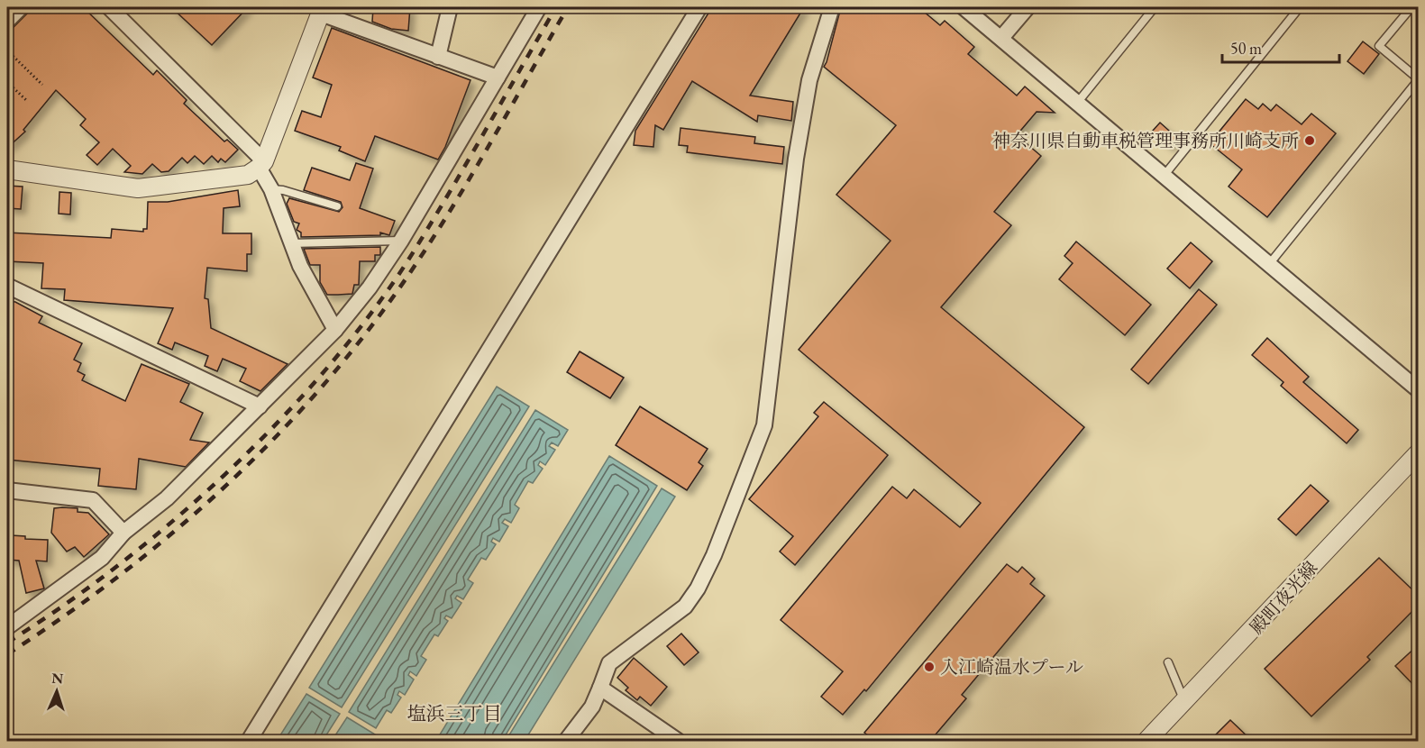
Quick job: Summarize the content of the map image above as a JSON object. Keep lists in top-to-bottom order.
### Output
{
  "streets": {
    "street": ["殿町夜光線"]
  },
  "districts": ["塩浜三丁目"],
  "places": ["神奈川県自動車税管理事務所川崎支所", "入江崎温水プール"],
  "scale_bar": "50 m",
  "north": "top"
}
